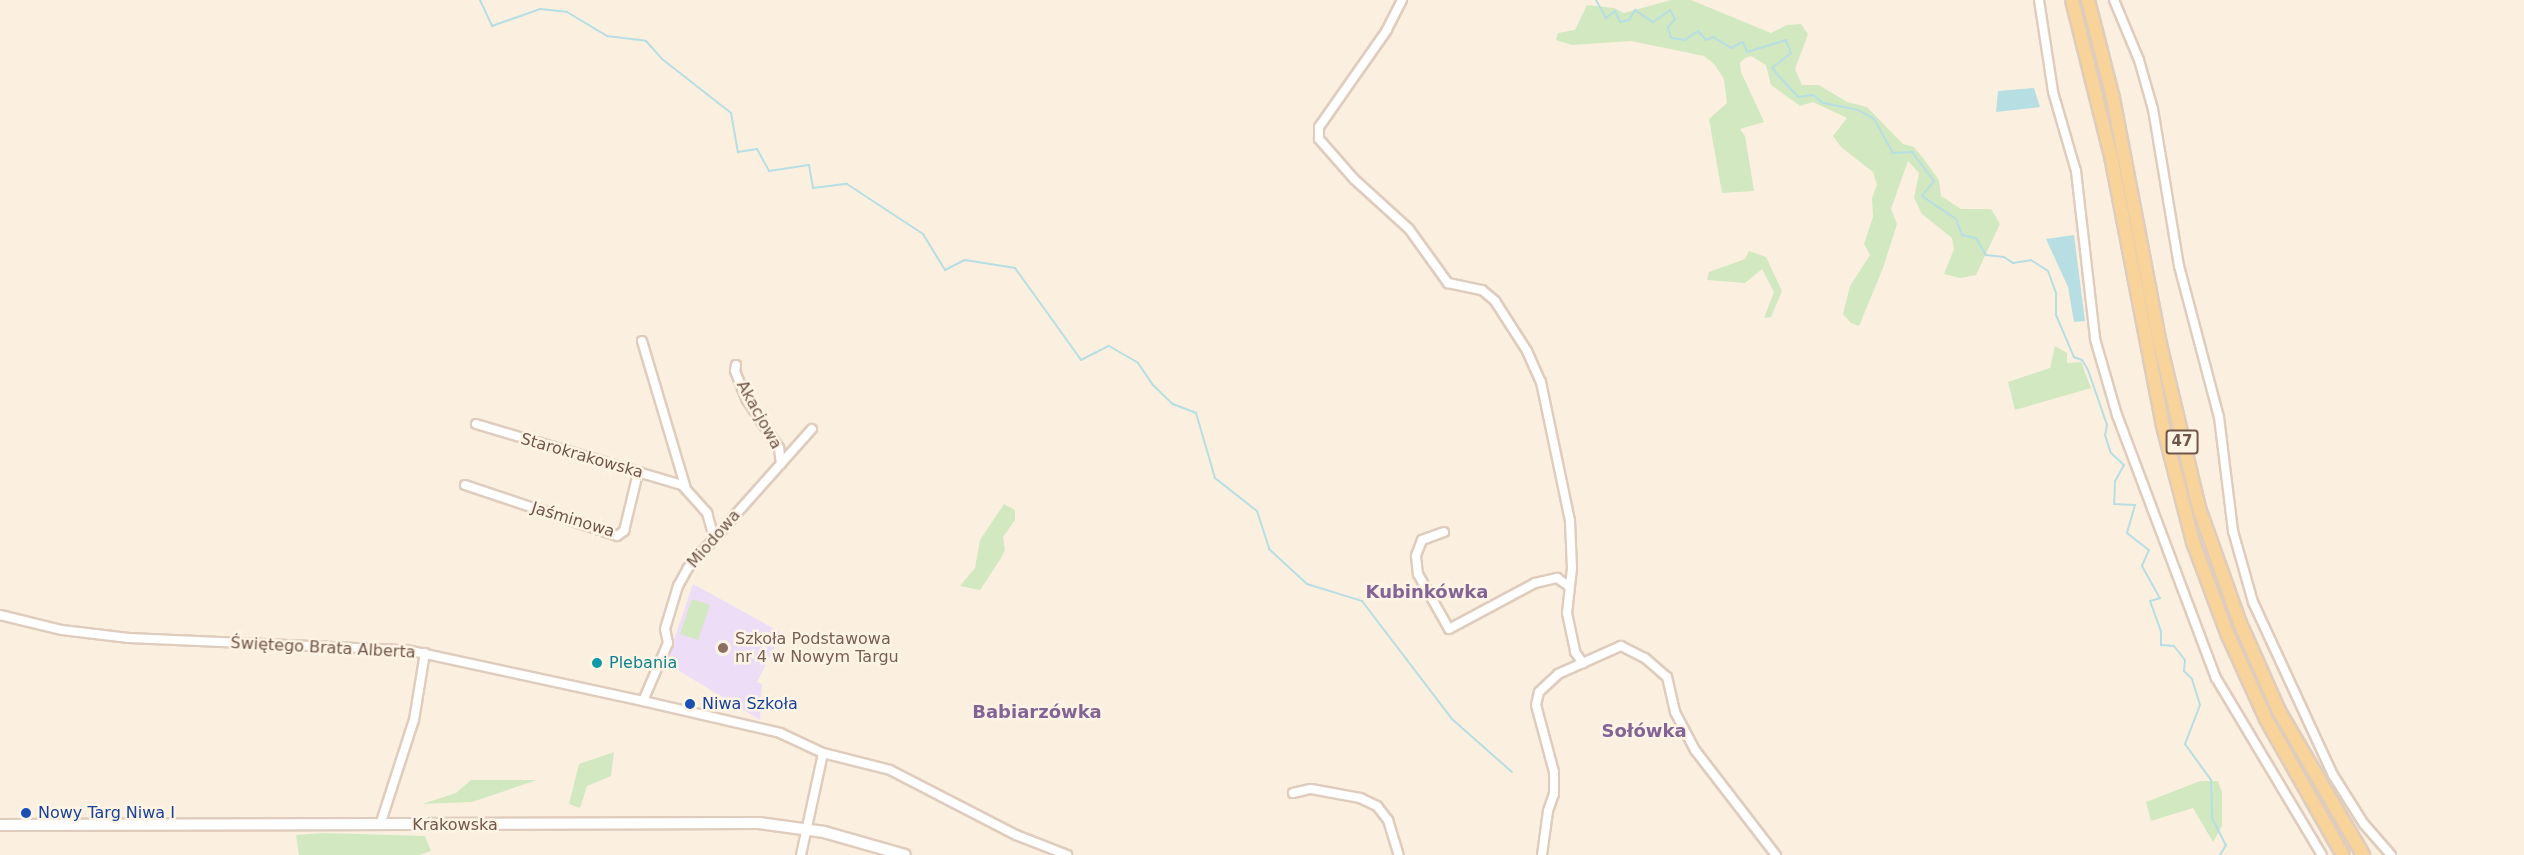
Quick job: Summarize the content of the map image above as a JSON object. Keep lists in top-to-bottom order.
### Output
{
  "streets": {
    "main road": ["47", "Krakowska"],
    "street": [
      "Akacjowa",
      "Starokrakowska",
      "Jaśminowa",
      "Miodowa",
      "Świętego Brata Alberta"
    ]
  },
  "crossings": [
    ["Akacjowa", "Miodowa"],
    ["Starokrakowska", "Jaśminowa"],
    ["Starokrakowska", "Miodowa"],
    ["Miodowa", "Świętego Brata Alberta"]
  ],
  "districts": ["Kubinkówka", "Babiarzówka", "Sołówka"],
  "places": [
    "Szkoła Podstawowa nr 4 w Nowym Targu",
    "Plebania",
    "Niwa Szkoła",
    "Nowy Targ Niwa I"
  ]
}
